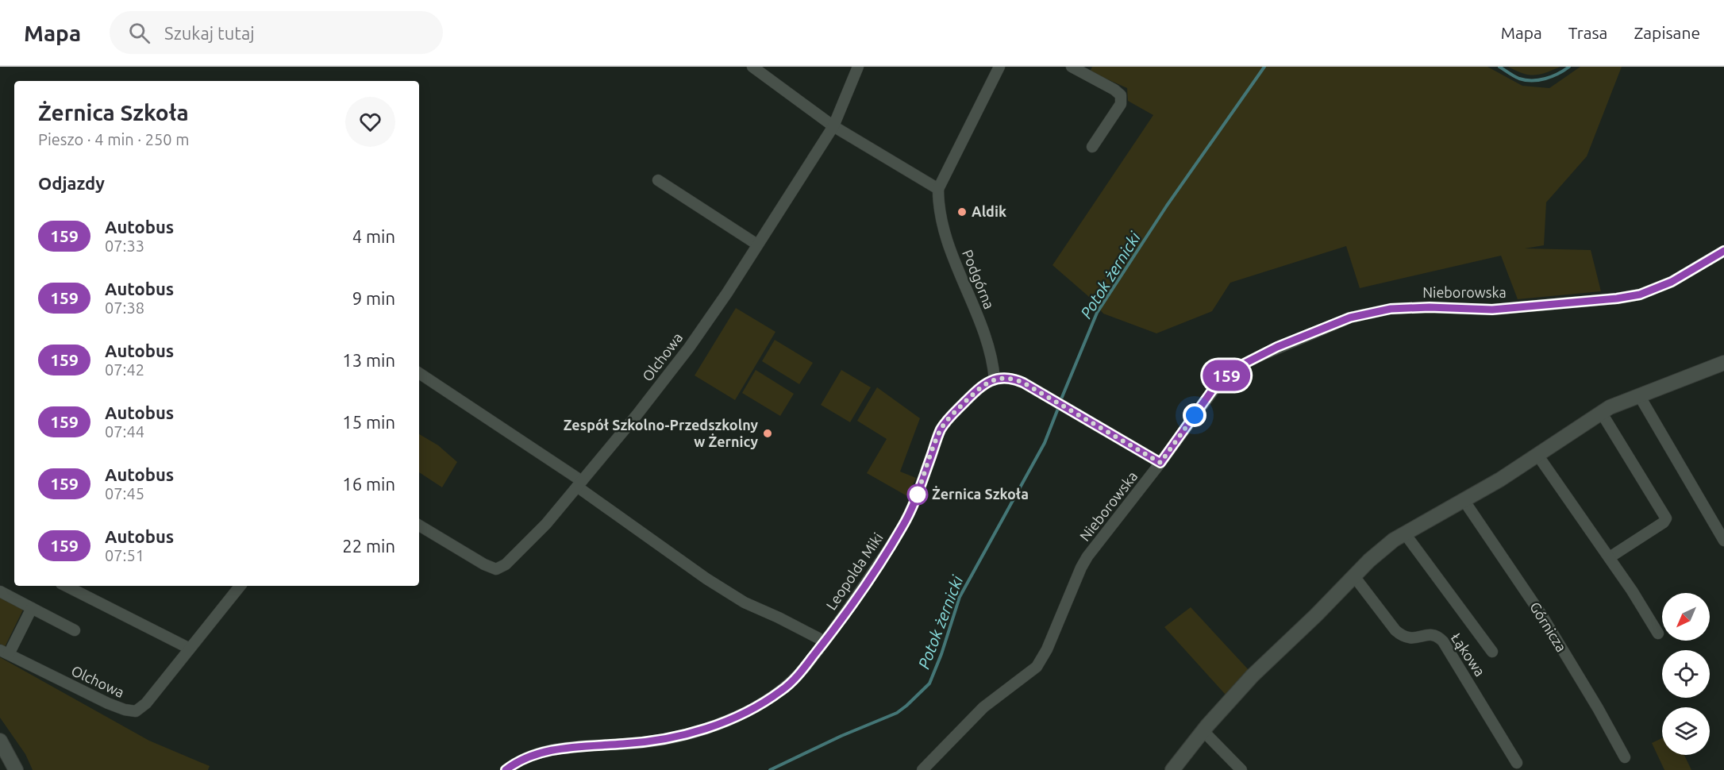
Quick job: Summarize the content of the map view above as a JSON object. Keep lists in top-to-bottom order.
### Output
{
  "streets": {
    "street": [
      "Podgórna",
      "Nieborowska",
      "Olchowa",
      "Leopolda Miki",
      "Górnicza",
      "Łąkowa"
    ]
  },
  "crossings": [
    ["Podgórna", "Leopolda Miki"]
  ],
  "water": ["Potok żernicki"],
  "places": ["Aldik", "Zespół Szkolno-Przedszkolny w Żernicy", "Żernica Szkoła"],
  "lines": ["bus line 159"],
  "north": "bottom left",
  "page": {
    "header": "Mapa",
    "search": "Szukaj tutaj",
    "nav": ["Mapa", "Trasa", "Zapisane"],
    "on_map": "159",
    "heading": [
      ["Żernica Szkoła", "Pieszo · 4 min · 250 m"],
      "Odjazdy"
    ],
    "list": [
      {
        "mark": "159",
        "name": "Autobus",
        "note": "07:33",
        "value": "4 min"
      },
      {
        "mark": "159",
        "name": "Autobus",
        "note": "07:38",
        "value": "9 min"
      },
      {
        "mark": "159",
        "name": "Autobus",
        "note": "07:42",
        "value": "13 min"
      },
      {
        "mark": "159",
        "name": "Autobus",
        "note": "07:44",
        "value": "15 min"
      },
      {
        "mark": "159",
        "name": "Autobus",
        "note": "07:45",
        "value": "16 min"
      },
      {
        "mark": "159",
        "name": "Autobus",
        "note": "07:51",
        "value": "22 min"
      }
    ]
  }
}
